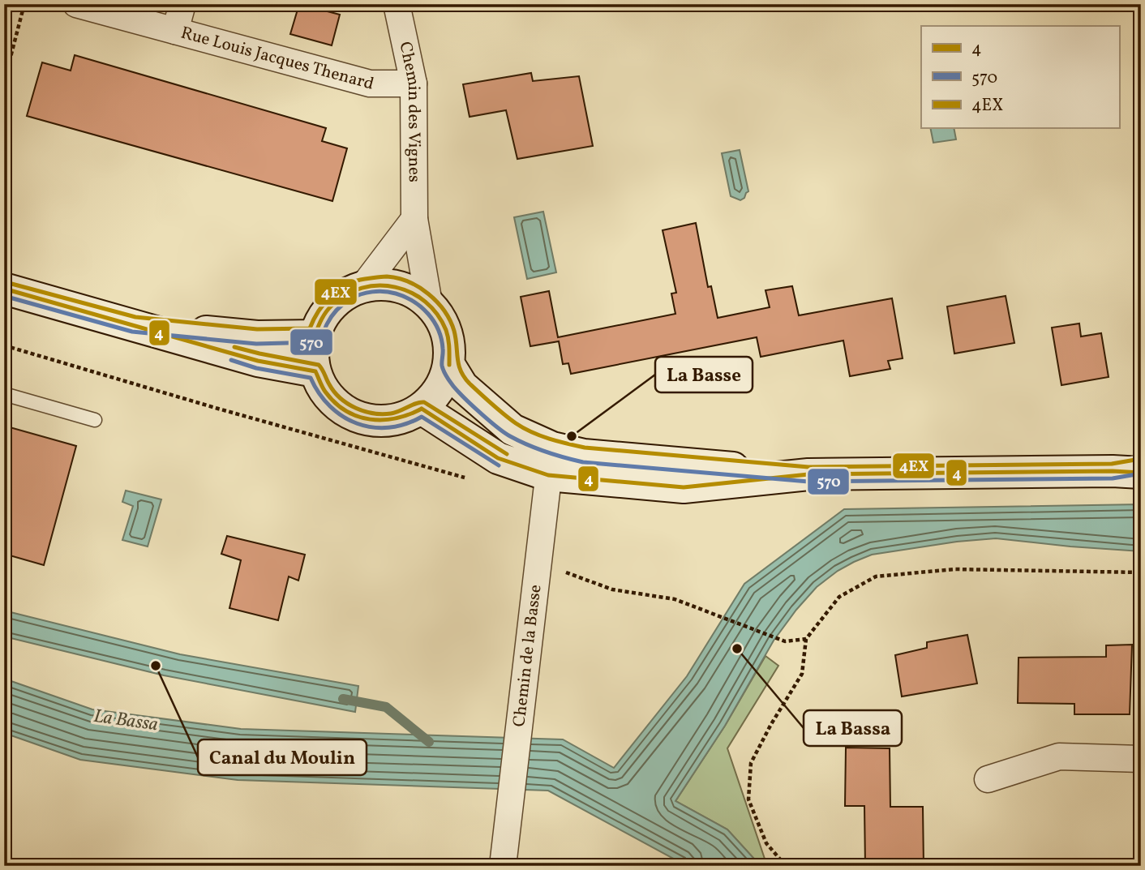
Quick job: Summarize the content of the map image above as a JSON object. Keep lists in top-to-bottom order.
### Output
{
  "streets": {
    "street": ["Rue Louis Jacques Thenard", "Chemin des Vignes", "Chemin de la Basse"]
  },
  "crossings": [
    ["Rue Louis Jacques Thenard", "Chemin des Vignes"]
  ],
  "water": ["La Bassa"],
  "places": ["La Basse", "La Bassa", "Canal du Moulin"],
  "lines": ["transit line 4EX", "transit line 4", "transit line 570"],
  "legend": ["4", "570", "4EX"]
}
